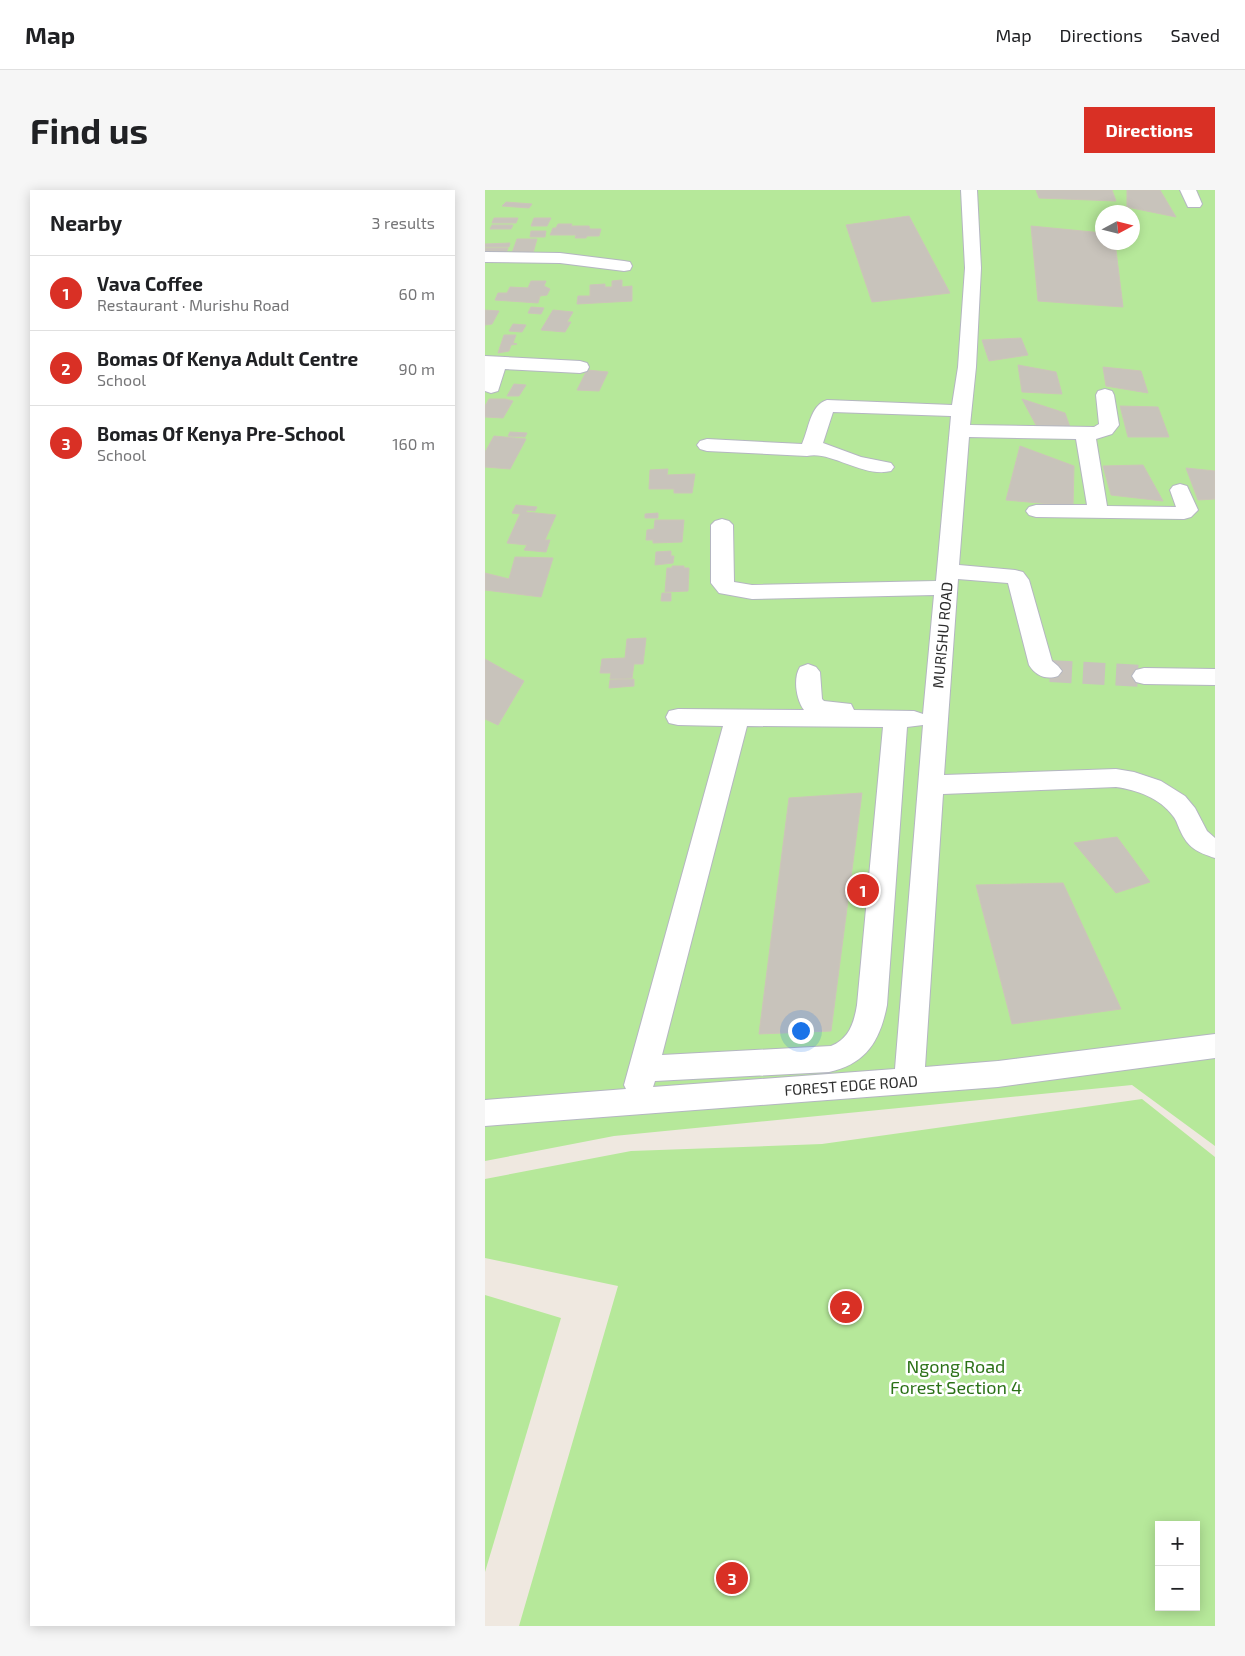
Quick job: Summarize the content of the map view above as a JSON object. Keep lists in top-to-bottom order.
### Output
{
  "streets": {
    "street": ["MURISHU ROAD", "FOREST EDGE ROAD"]
  },
  "crossings": [
    ["MURISHU ROAD", "FOREST EDGE ROAD"]
  ],
  "parks": ["Ngong Road Forest Section 4"],
  "north": "right",
  "page": {
    "header": "Map",
    "nav": ["Map", "Directions", "Saved"],
    "buttons": "Directions",
    "title": "Find us",
    "heading": ["Nearby", "3 results"],
    "list": [
      {
        "mark": "1",
        "name": "Vava Coffee",
        "note": "Restaurant · Murishu Road",
        "value": "60 m"
      },
      {
        "mark": "2",
        "name": "Bomas Of Kenya Adult Centre",
        "note": "School",
        "value": "90 m"
      },
      {
        "mark": "3",
        "name": "Bomas Of Kenya Pre-School",
        "note": "School",
        "value": "160 m"
      }
    ],
    "pins": ["1", "2", "3"],
    "map_buttons": ["+", "−"]
  }
}
